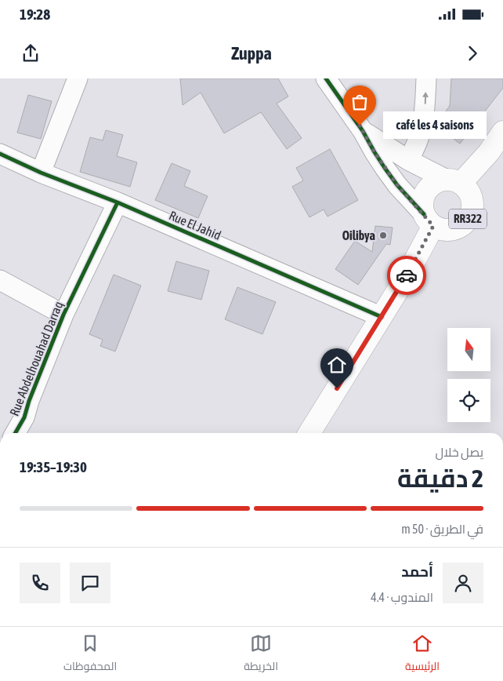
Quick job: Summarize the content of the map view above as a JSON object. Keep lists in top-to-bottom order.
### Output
{
  "streets": {
    "main road": ["RR322"],
    "street": ["Rue El Jahid", "Rue Abdelhouahad Darraq"]
  },
  "crossings": [
    ["RR322", "Rue El Jahid"],
    ["Rue El Jahid", "Rue Abdelhouahad Darraq"]
  ],
  "places": ["café les 4 saisons", "Oilibya"],
  "north": "top",
  "page": {
    "status": "19:28",
    "header": "Zuppa",
    "bubble": "café les 4 saisons",
    "heading": ["2 دقيقة", "يصل خلال", "19:30–19:35"],
    "panel": ["أحمد", "المندوب · 4.4"],
    "bar": "في الطريق · 50 m",
    "tabs": ["الرئيسية", "الخريطة", "المحفوظات"]
  }
}
